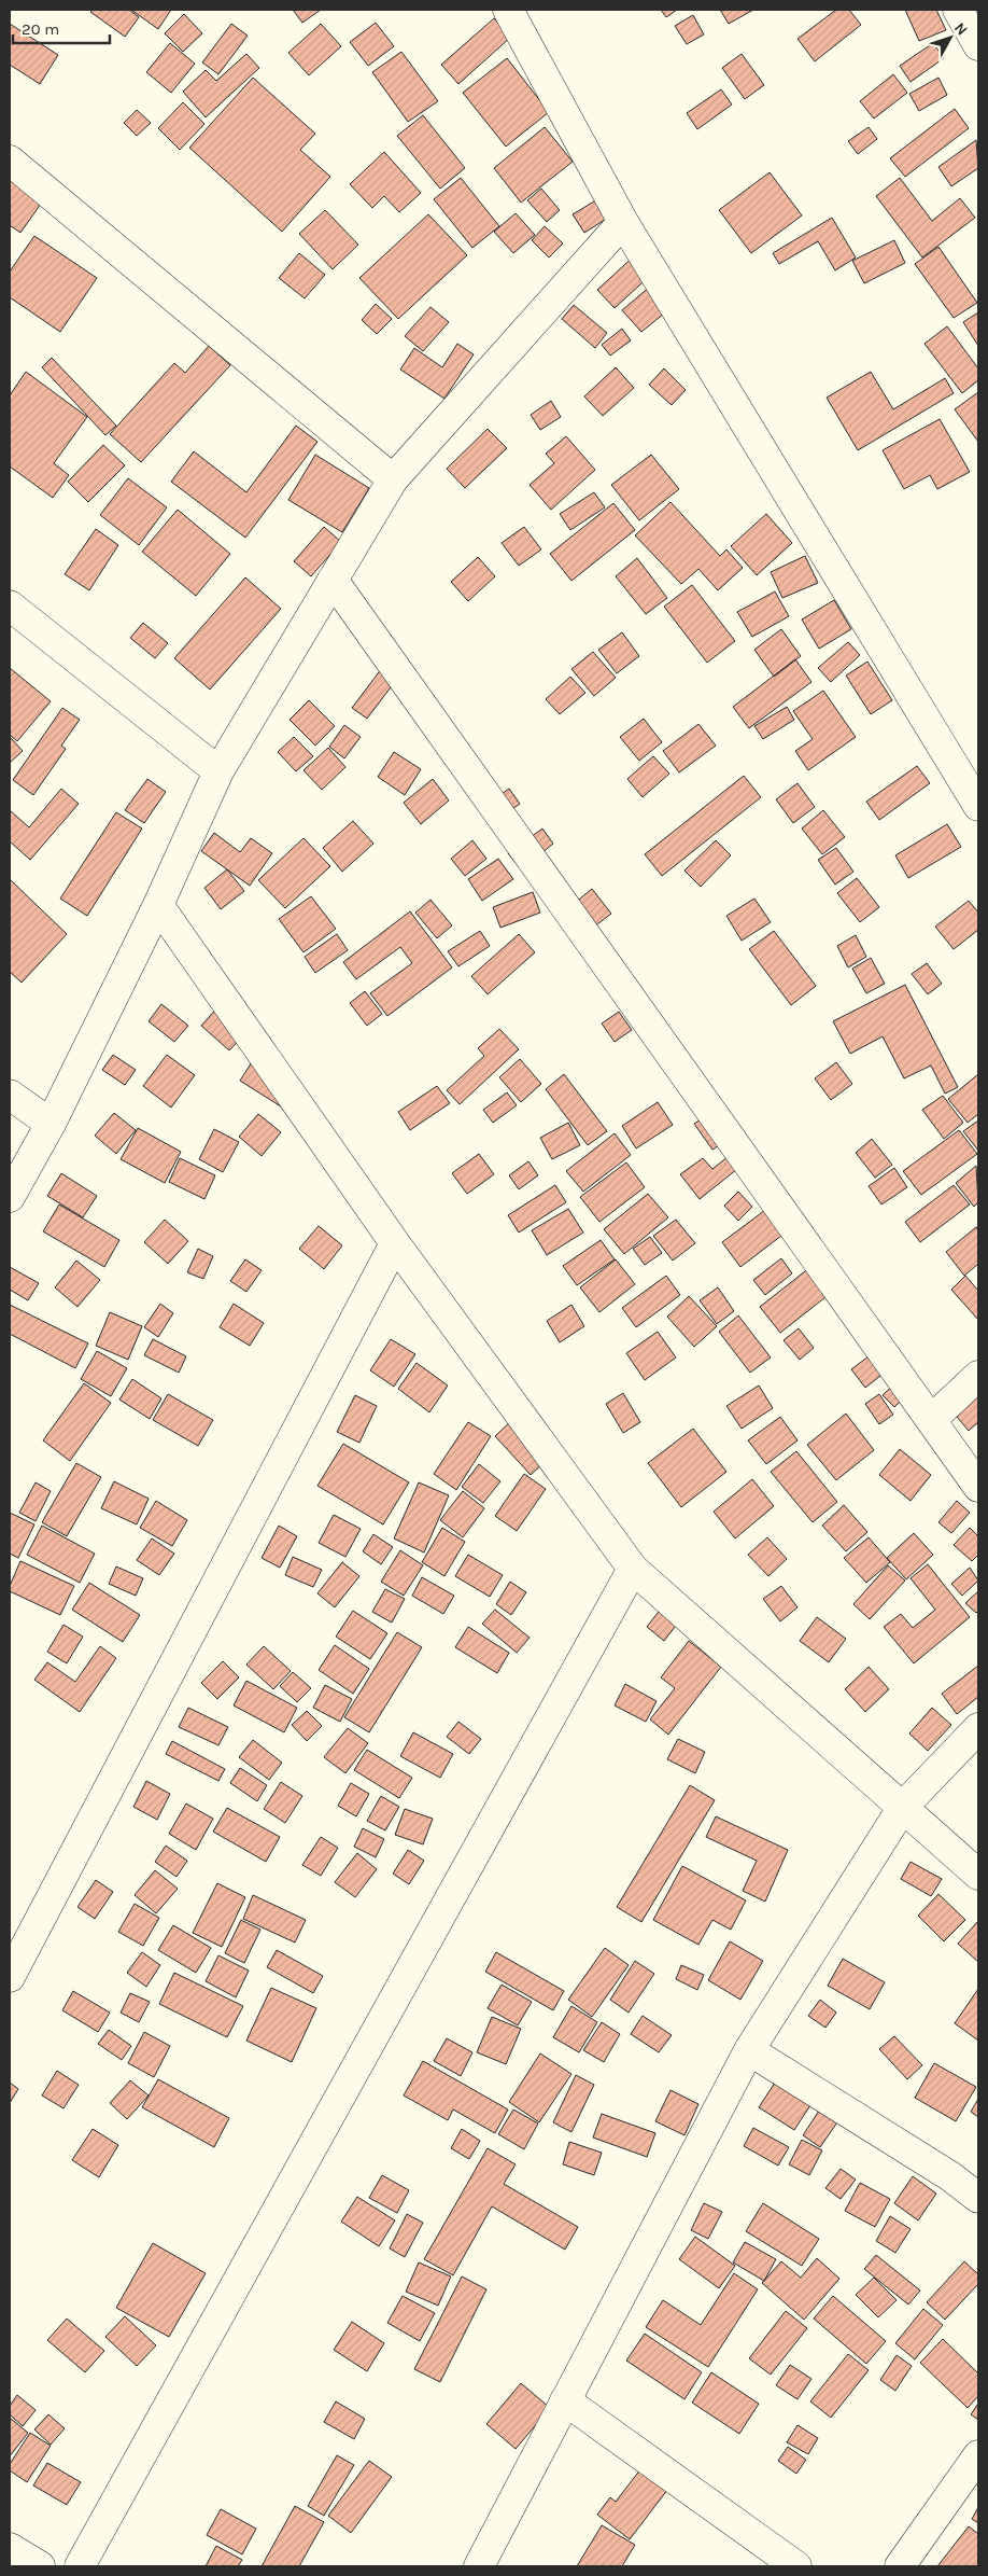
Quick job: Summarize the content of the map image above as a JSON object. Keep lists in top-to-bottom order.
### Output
{
  "scale_bar": "20 m",
  "north": "top right"
}
